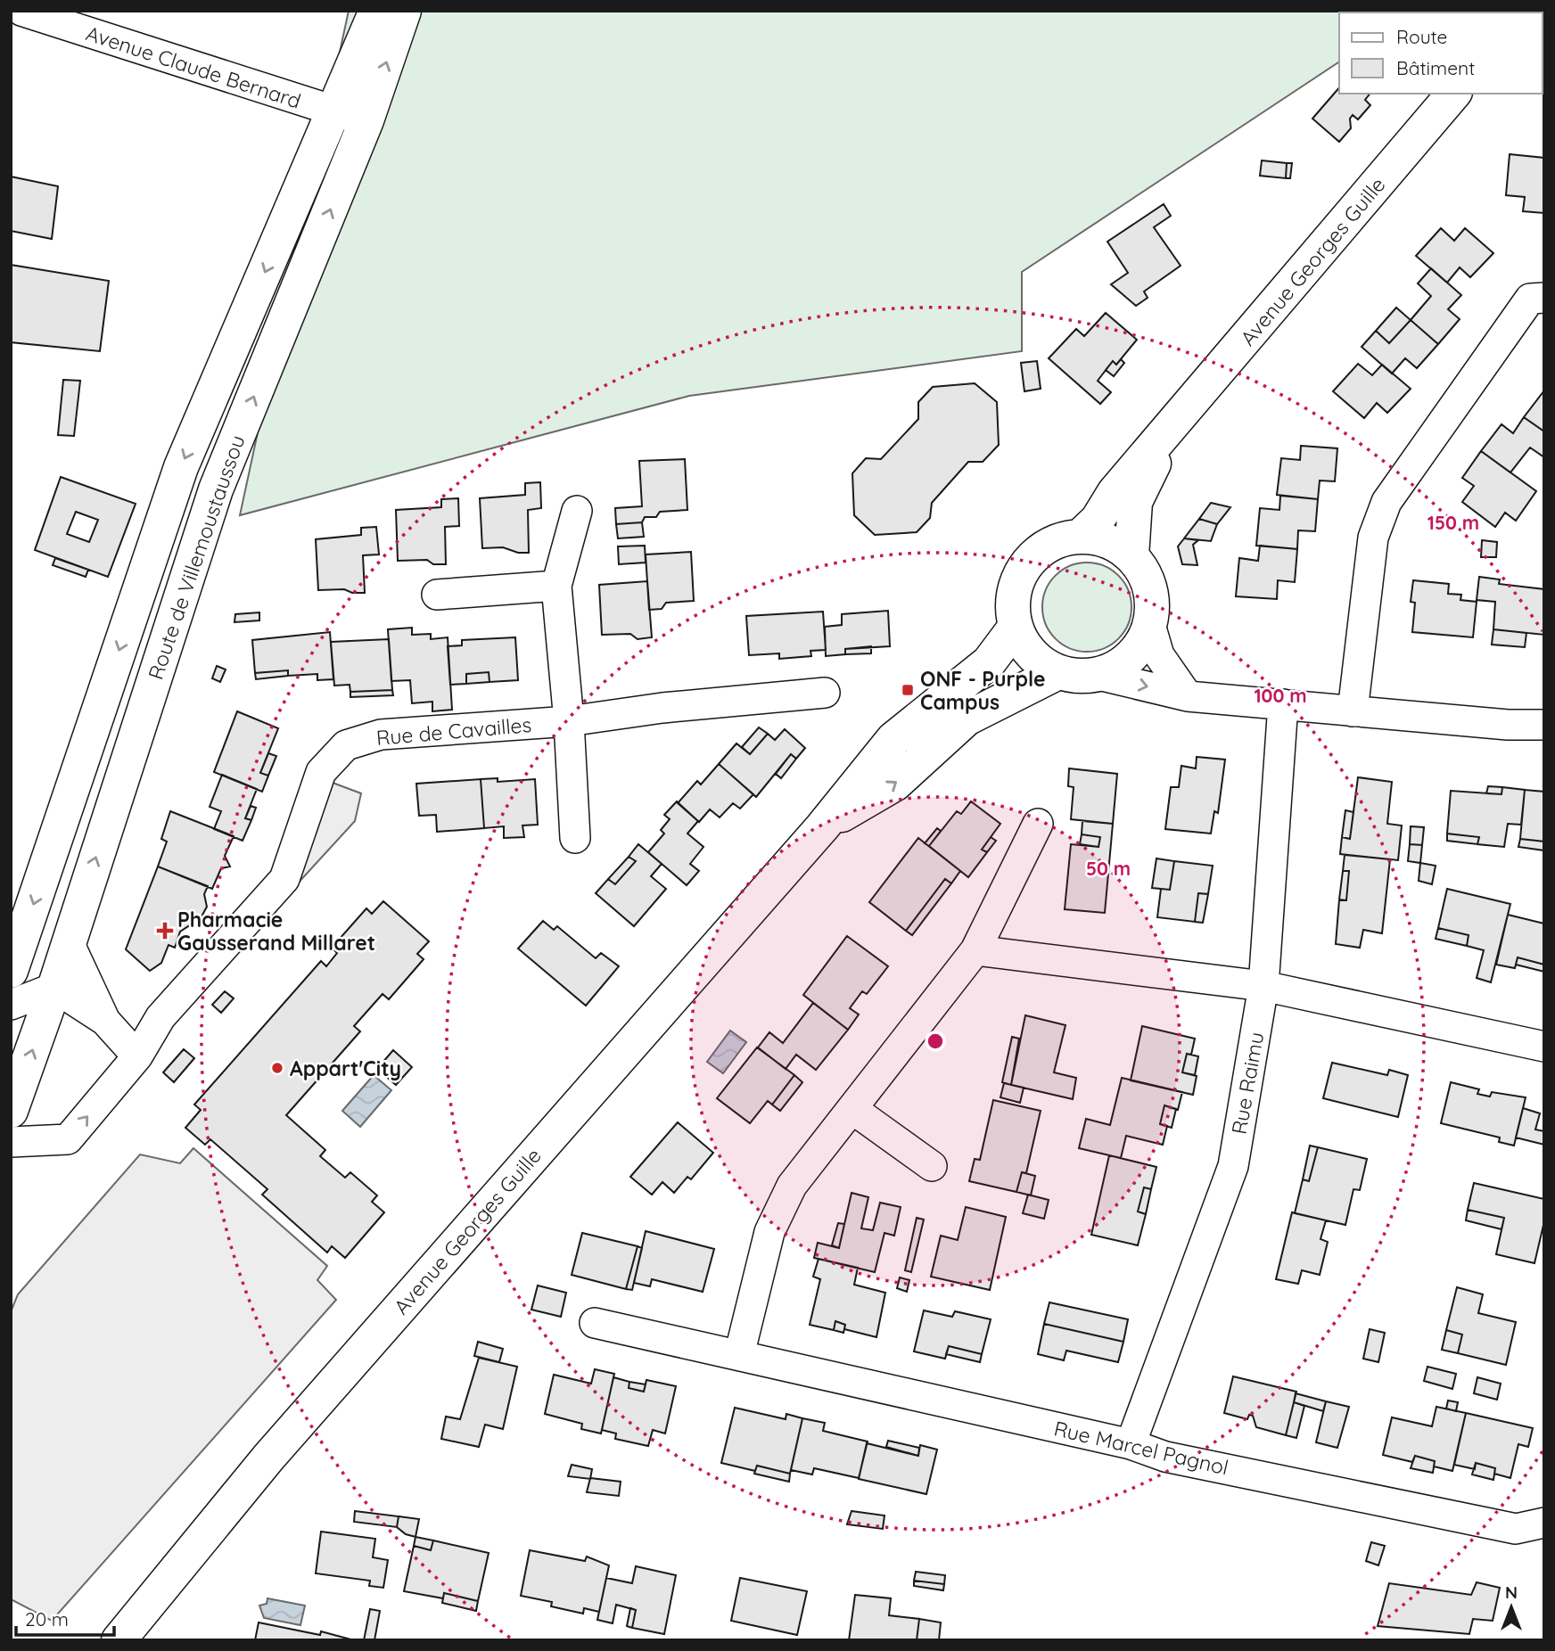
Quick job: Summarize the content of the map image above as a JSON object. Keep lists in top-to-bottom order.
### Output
{
  "streets": {
    "street": [
      "Avenue Claude Bernard",
      "Avenue Georges Guille",
      "Route de Villemoustaussou",
      "Rue de Cavailles",
      "Rue Raimu",
      "Rue Marcel Pagnol"
    ]
  },
  "crossings": [
    ["Avenue Claude Bernard", "Route de Villemoustaussou"],
    ["Rue Raimu", "Rue Marcel Pagnol"]
  ],
  "places": {
    "transit": ["ONF - Purple Campus"],
    "health": ["Pharmacie Gausserand Millaret"],
    "other": ["Appart'City"]
  },
  "legend": ["Route", "Bâtiment"],
  "scale_bar": "20 m",
  "north": "top",
  "rings": ["150 m", "100 m", "50 m"]
}
